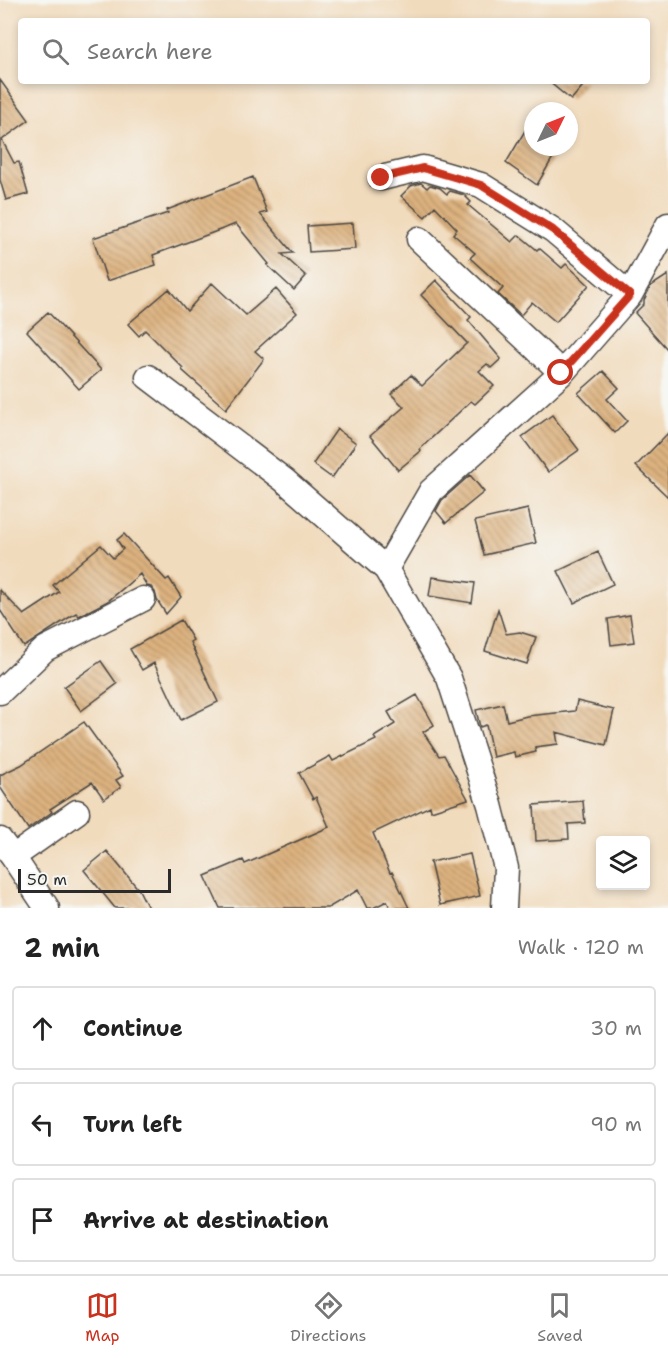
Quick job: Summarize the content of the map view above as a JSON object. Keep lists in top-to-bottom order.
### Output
{
  "scale_bar": "50 m",
  "north": "top right",
  "page": {
    "search": "Search here",
    "scale": "50 m",
    "heading": ["2 min", "Walk · 120 m"],
    "list": [
      ["Continue", "30 m"],
      ["Turn left", "90 m"],
      "Arrive at destination"
    ],
    "nav": ["Map", "Directions", "Saved"]
  }
}
